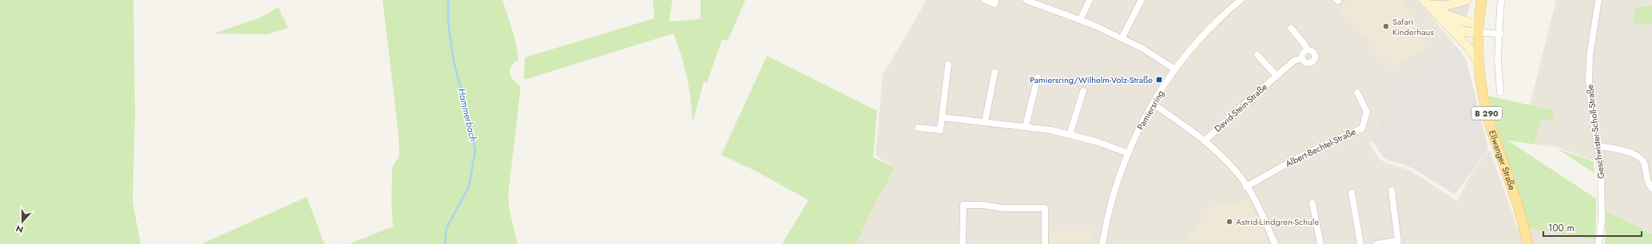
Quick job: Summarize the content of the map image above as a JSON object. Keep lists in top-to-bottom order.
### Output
{
  "streets": {
    "main road": ["B 290", "Ellwanger Straße"],
    "street": [
      "David-Stein-Straße",
      "Pamiersring",
      "Geschwister-Scholl-Straße",
      "Albert-Bechtel-Straße"
    ]
  },
  "water": ["Hammerbach"],
  "places": {
    "other": ["Safari Kinderhaus", "Astrid-Lindgren-Schule"],
    "transit": ["Pamiersring/Wilhelm-Volz-Straße"]
  },
  "scale_bar": "100 m",
  "north": "bottom"
}
